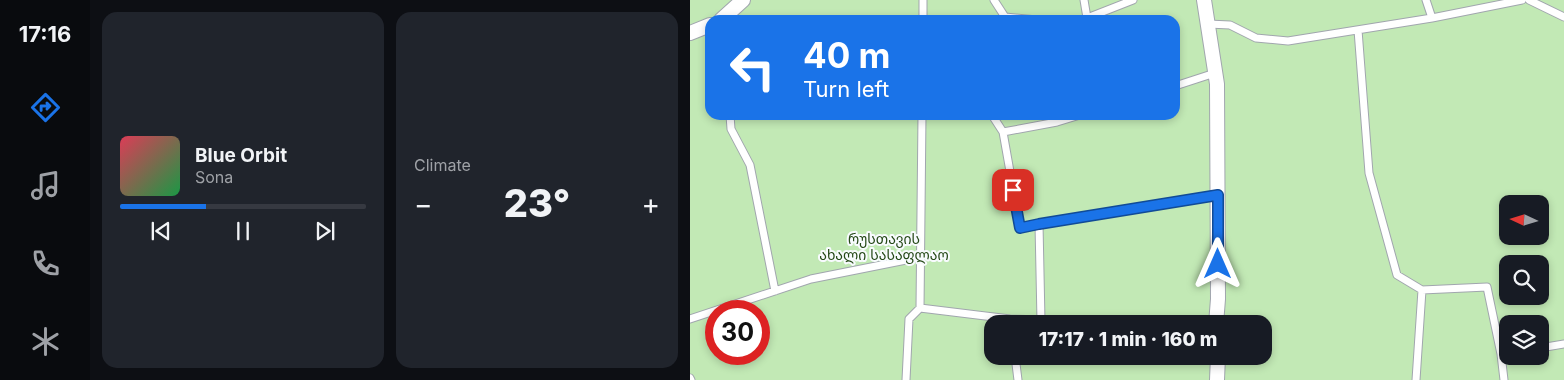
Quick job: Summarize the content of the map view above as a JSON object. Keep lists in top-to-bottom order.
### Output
{
  "parks": ["რუსთავის ახალი სასაფლაო"],
  "north": "left",
  "page": {
    "tabs": "17:16",
    "tile": "Climate",
    "turn": ["40 m", "Turn left"],
    "song": ["Blue Orbit", "Sona"],
    "heat": ["−", "23°", "+"],
    "limit": "30",
    "trip": "17:17 · 1 min · 160 m"
  }
}
